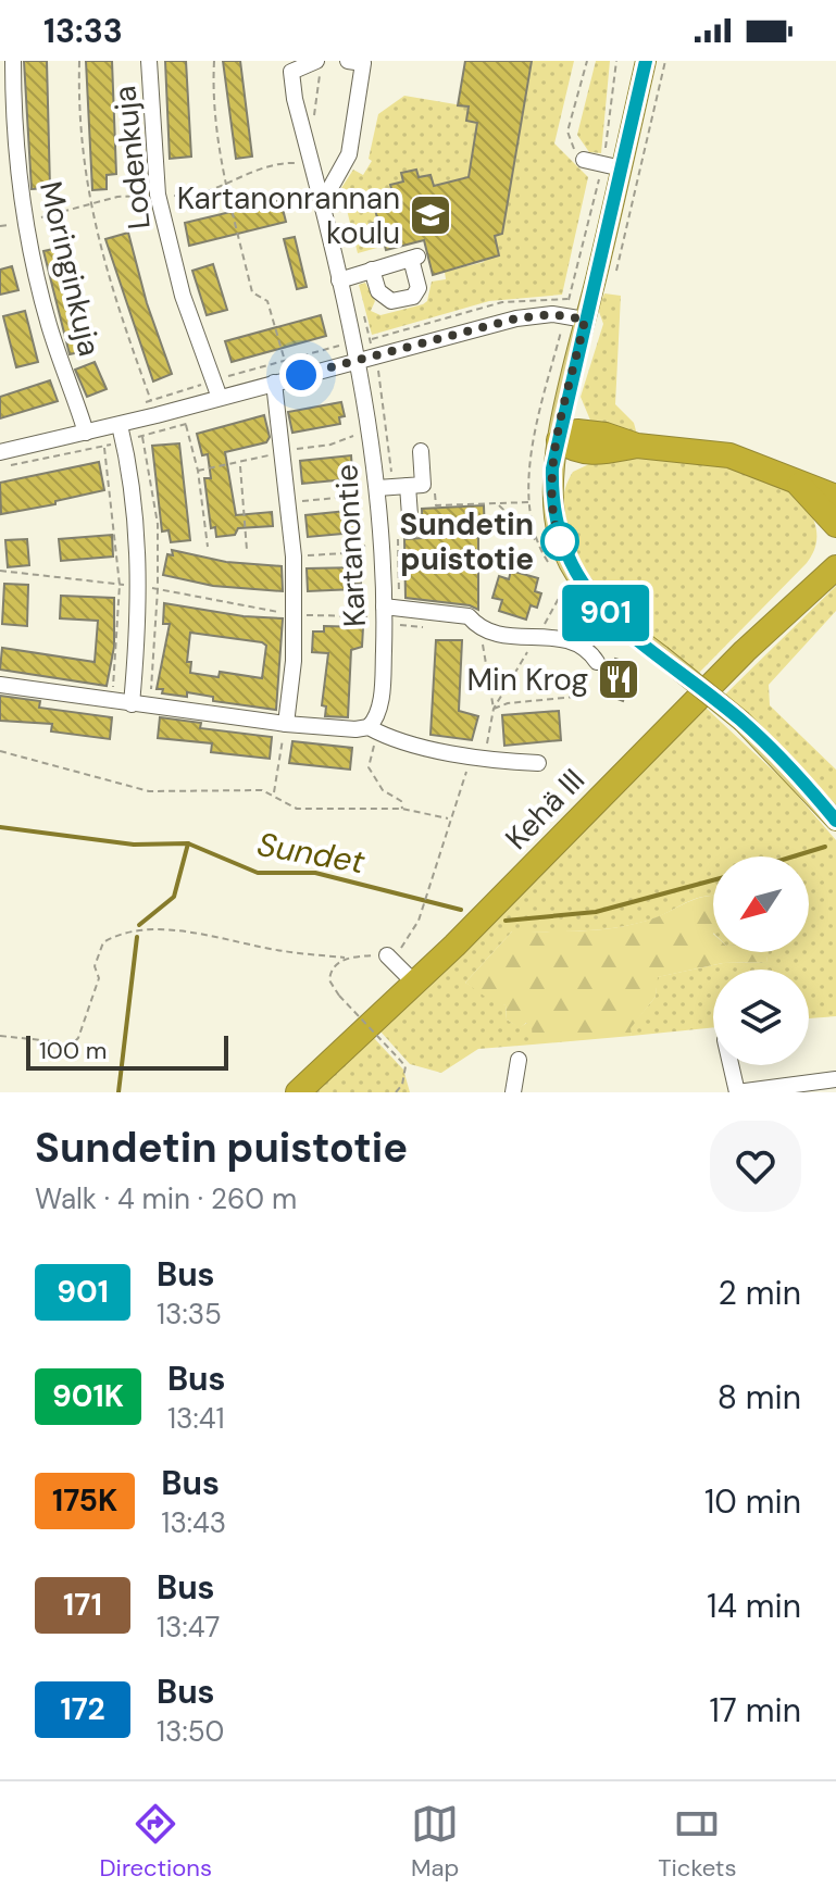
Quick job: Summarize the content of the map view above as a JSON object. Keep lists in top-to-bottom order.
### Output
{
  "streets": {
    "highway": ["Kehä III"],
    "street": ["Lodenkuja", "Moringinkuja", "Kartanontie"]
  },
  "water": ["Sundet"],
  "places": {
    "school or university": ["Kartanonrannan koulu"],
    "other": ["Sundetin puistotie"],
    "restaurant": ["Min Krog"]
  },
  "lines": ["bus line 901"],
  "scale_bar": "100 m",
  "north": "bottom left",
  "page": {
    "status": "13:33",
    "on_map": "901",
    "scale": "100 m",
    "heading": ["Sundetin puistotie", "Walk · 4 min · 260 m"],
    "list": [
      {
        "mark": "901",
        "name": "Bus",
        "note": "13:35",
        "value": "2 min"
      },
      {
        "mark": "901K",
        "name": "Bus",
        "note": "13:41",
        "value": "8 min"
      },
      {
        "mark": "175K",
        "name": "Bus",
        "note": "13:43",
        "value": "10 min"
      },
      {
        "mark": "171",
        "name": "Bus",
        "note": "13:47",
        "value": "14 min"
      },
      {
        "mark": "172",
        "name": "Bus",
        "note": "13:50",
        "value": "17 min"
      }
    ],
    "tabs": ["Directions", "Map", "Tickets"]
  }
}
